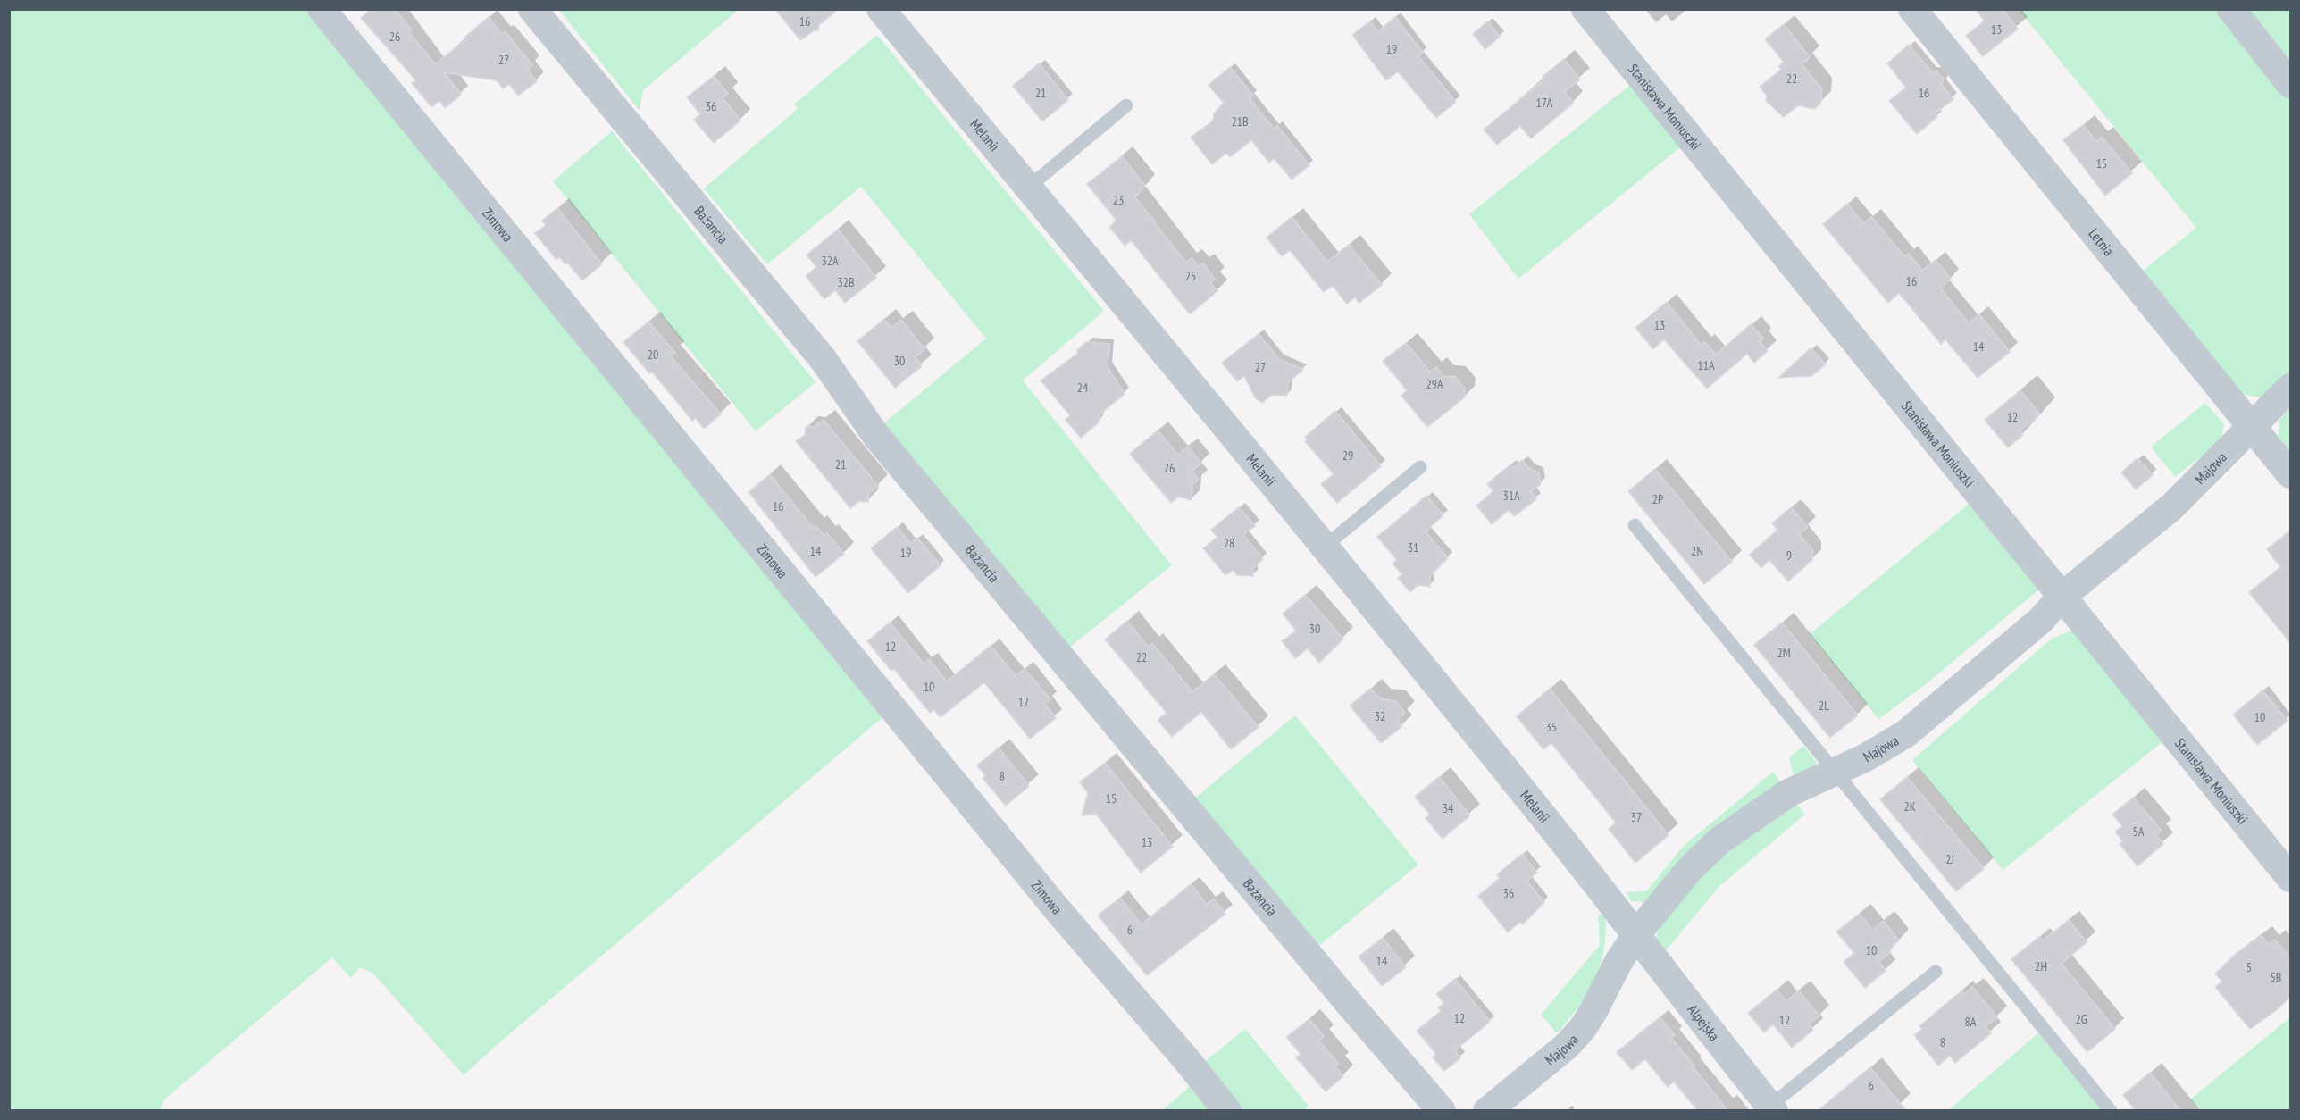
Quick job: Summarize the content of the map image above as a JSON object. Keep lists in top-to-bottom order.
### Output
{
  "streets": {
    "street": [
      "Stanisława Moniuszki",
      "Melanii",
      "Zimowa",
      "Bażancia",
      "Letnia",
      "Majowa",
      "Alpejska"
    ]
  },
  "crossings": [
    ["Stanisława Moniuszki", "Majowa"],
    ["Melanii", "Majowa"],
    ["Melanii", "Alpejska"],
    ["Letnia", "Majowa"],
    ["Majowa", "Alpejska"]
  ],
  "house_numbers": [
    "16",
    "13",
    "26",
    "19",
    "27",
    "22",
    "21",
    "16",
    "17A",
    "36",
    "21B",
    "15",
    "23",
    "32A",
    "25",
    "16",
    "32B",
    "13",
    "14",
    "20",
    "30",
    "11A",
    "27",
    "29A",
    "24",
    "12",
    "29",
    "21",
    "26",
    "31A",
    "2P",
    "16",
    "28",
    "31",
    "14",
    "2N",
    "19",
    "9",
    "30",
    "12",
    "2M",
    "22",
    "10",
    "17",
    "2L",
    "32",
    "10",
    "35",
    "8",
    "15",
    "2K",
    "34",
    "37",
    "5A",
    "13",
    "2J",
    "36",
    "6",
    "10",
    "14",
    "2H",
    "5",
    "5B",
    "12",
    "2G",
    "12",
    "8A",
    "8",
    "6"
  ]
}
